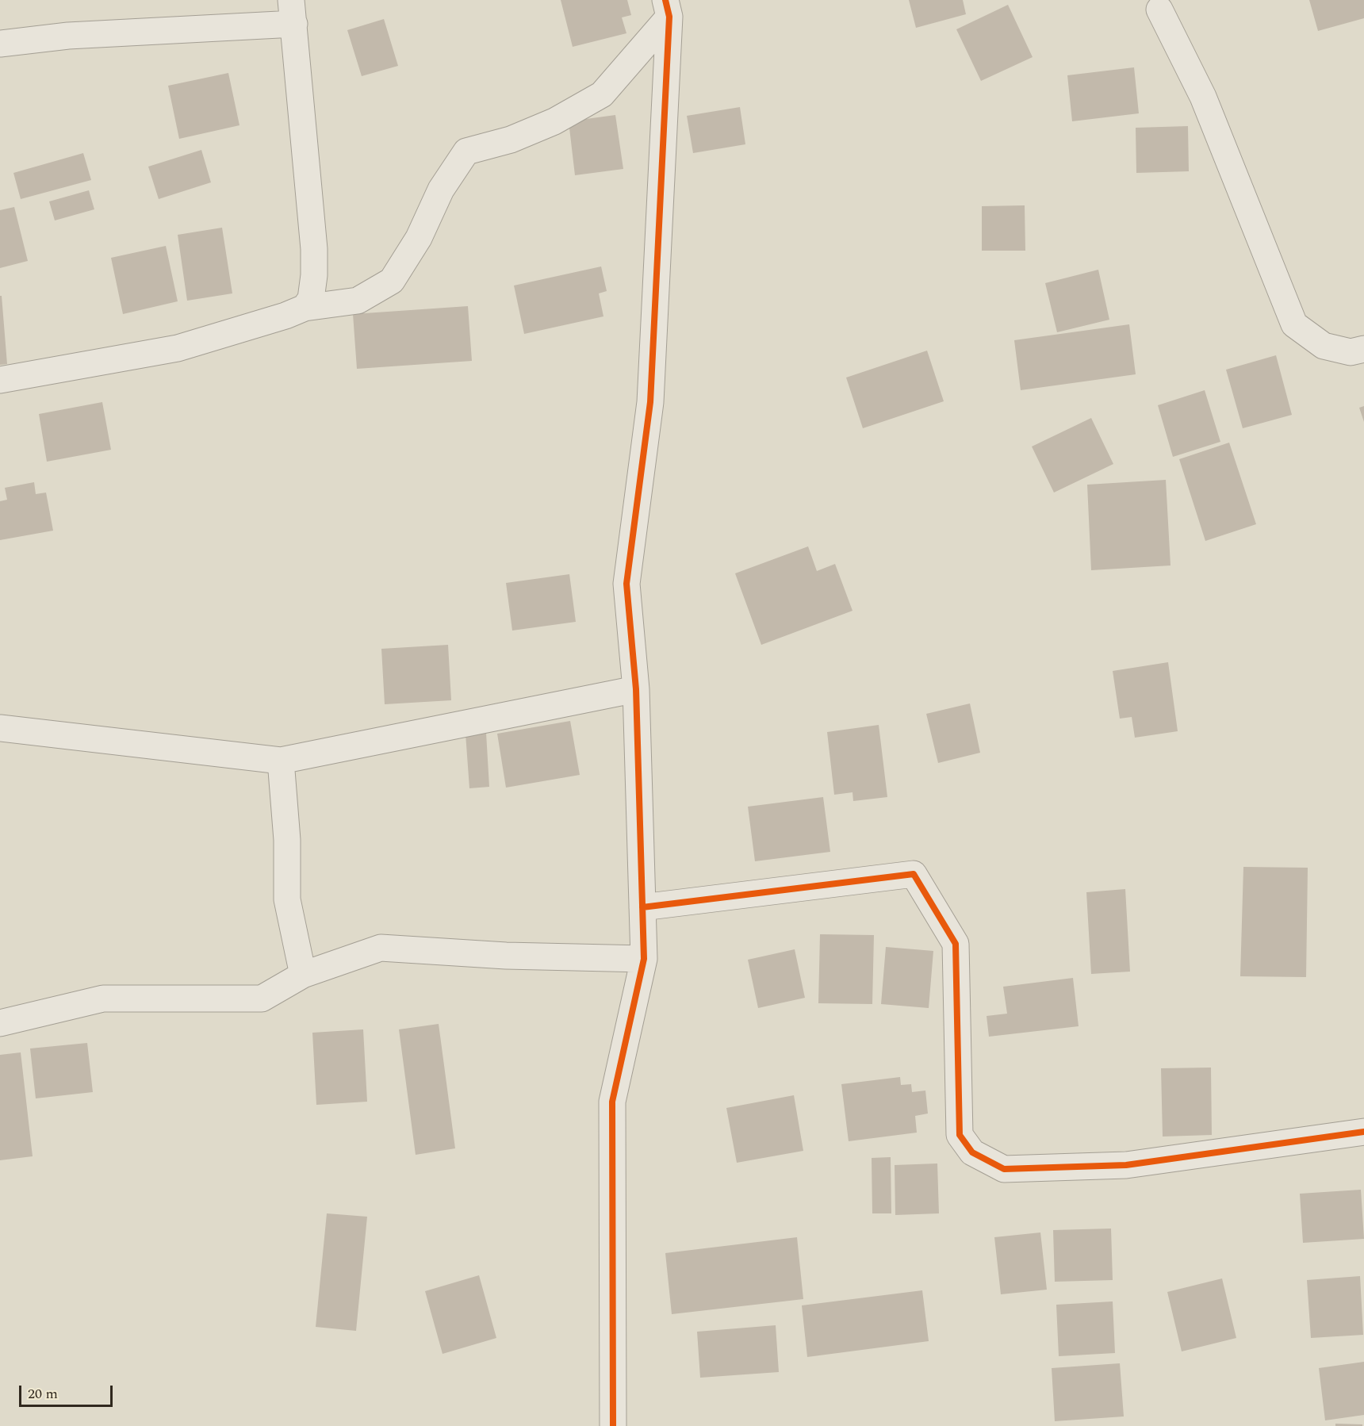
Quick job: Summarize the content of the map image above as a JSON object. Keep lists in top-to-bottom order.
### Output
{
  "scale_bar": "20 m"
}
